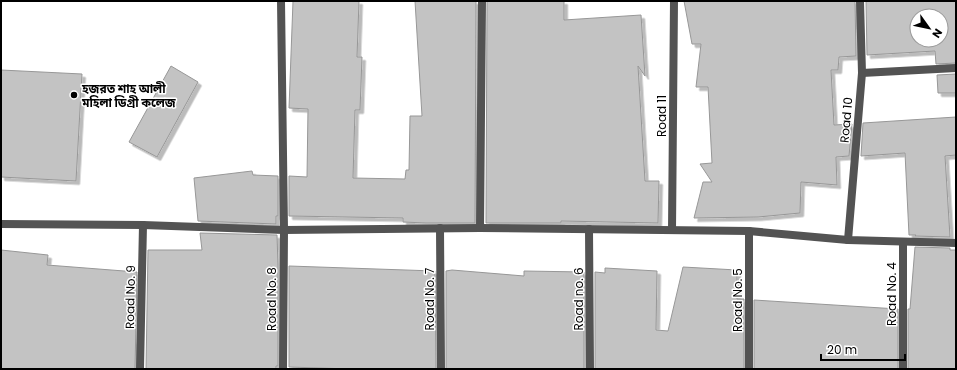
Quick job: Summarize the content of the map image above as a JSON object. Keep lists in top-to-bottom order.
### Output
{
  "streets": {
    "street": [
      "Road 11",
      "Road 10",
      "Road No. 4",
      "Road No. 9",
      "Road No. 8",
      "Road No. 7",
      "Road no. 6",
      "Road No. 5"
    ]
  },
  "places": ["হজরত শাহ আলী মহিলা ডিগ্রী কলেজ"],
  "scale_bar": "20 m",
  "north": "bottom right"
}
